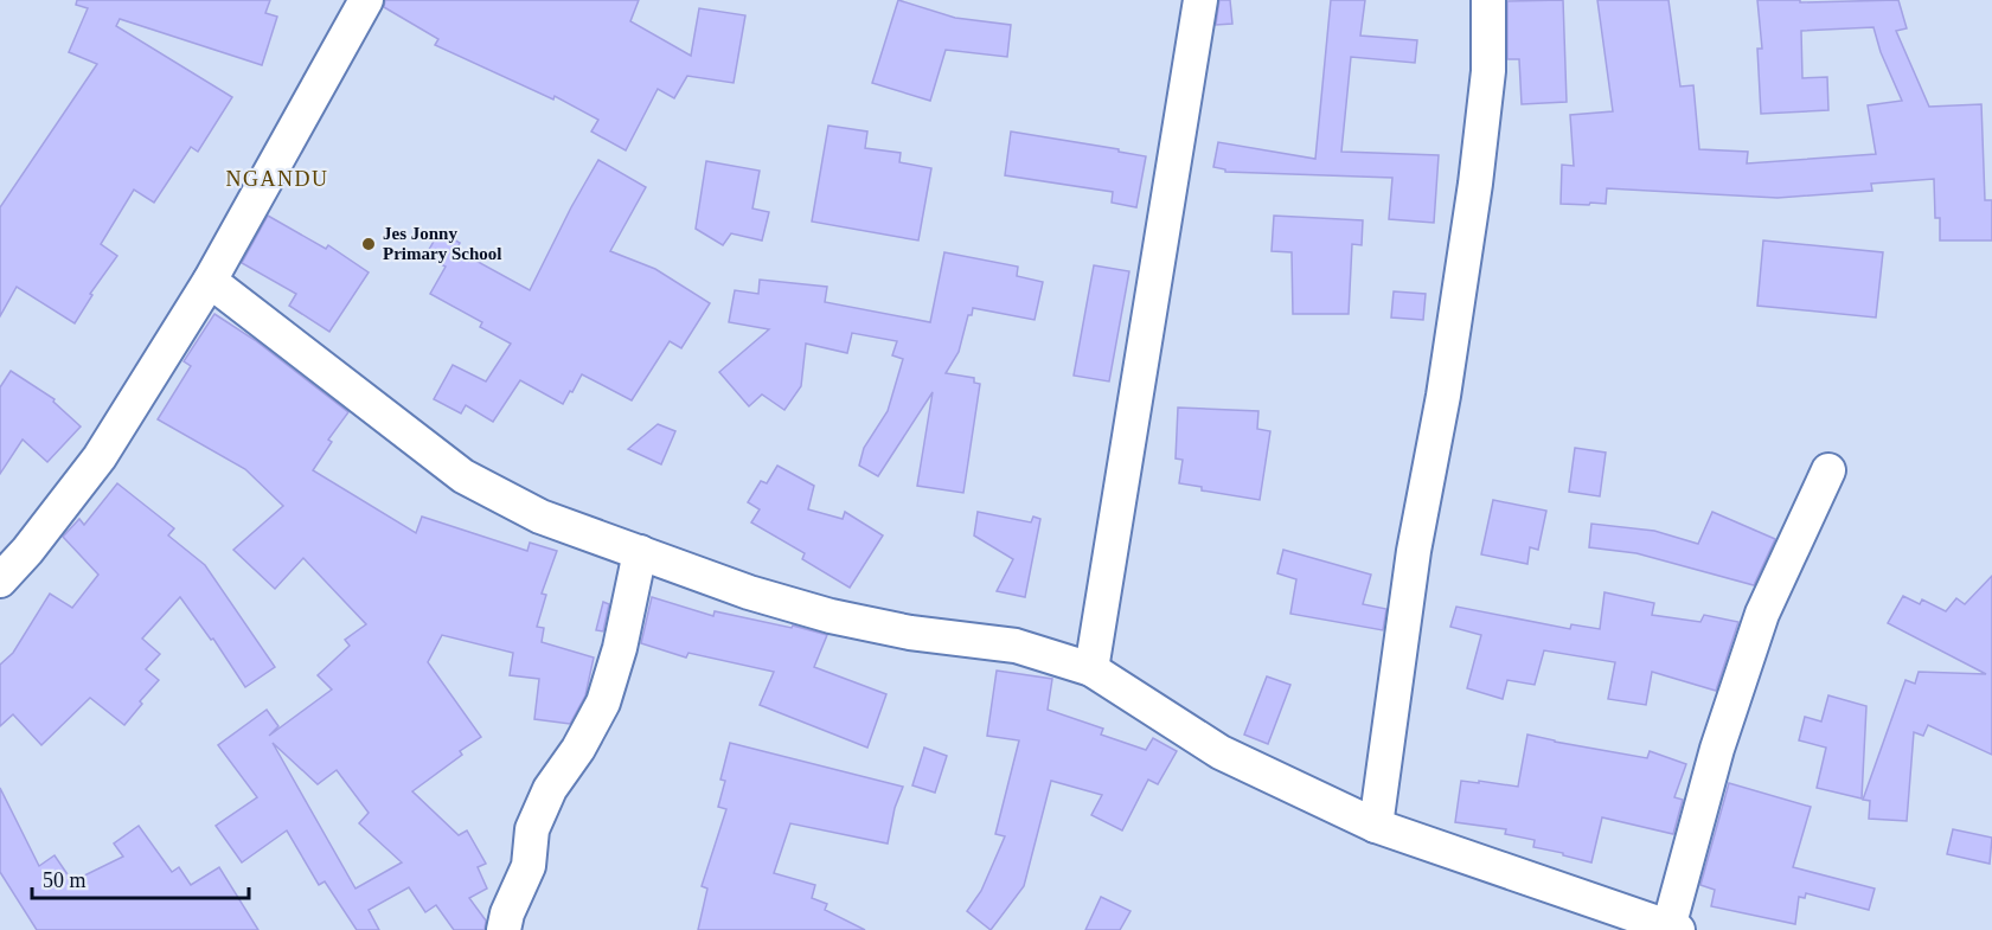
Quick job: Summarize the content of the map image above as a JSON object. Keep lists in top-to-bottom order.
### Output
{
  "districts": ["NGANDU"],
  "places": ["Jes Jonny Primary School"],
  "scale_bar": "50 m"
}
